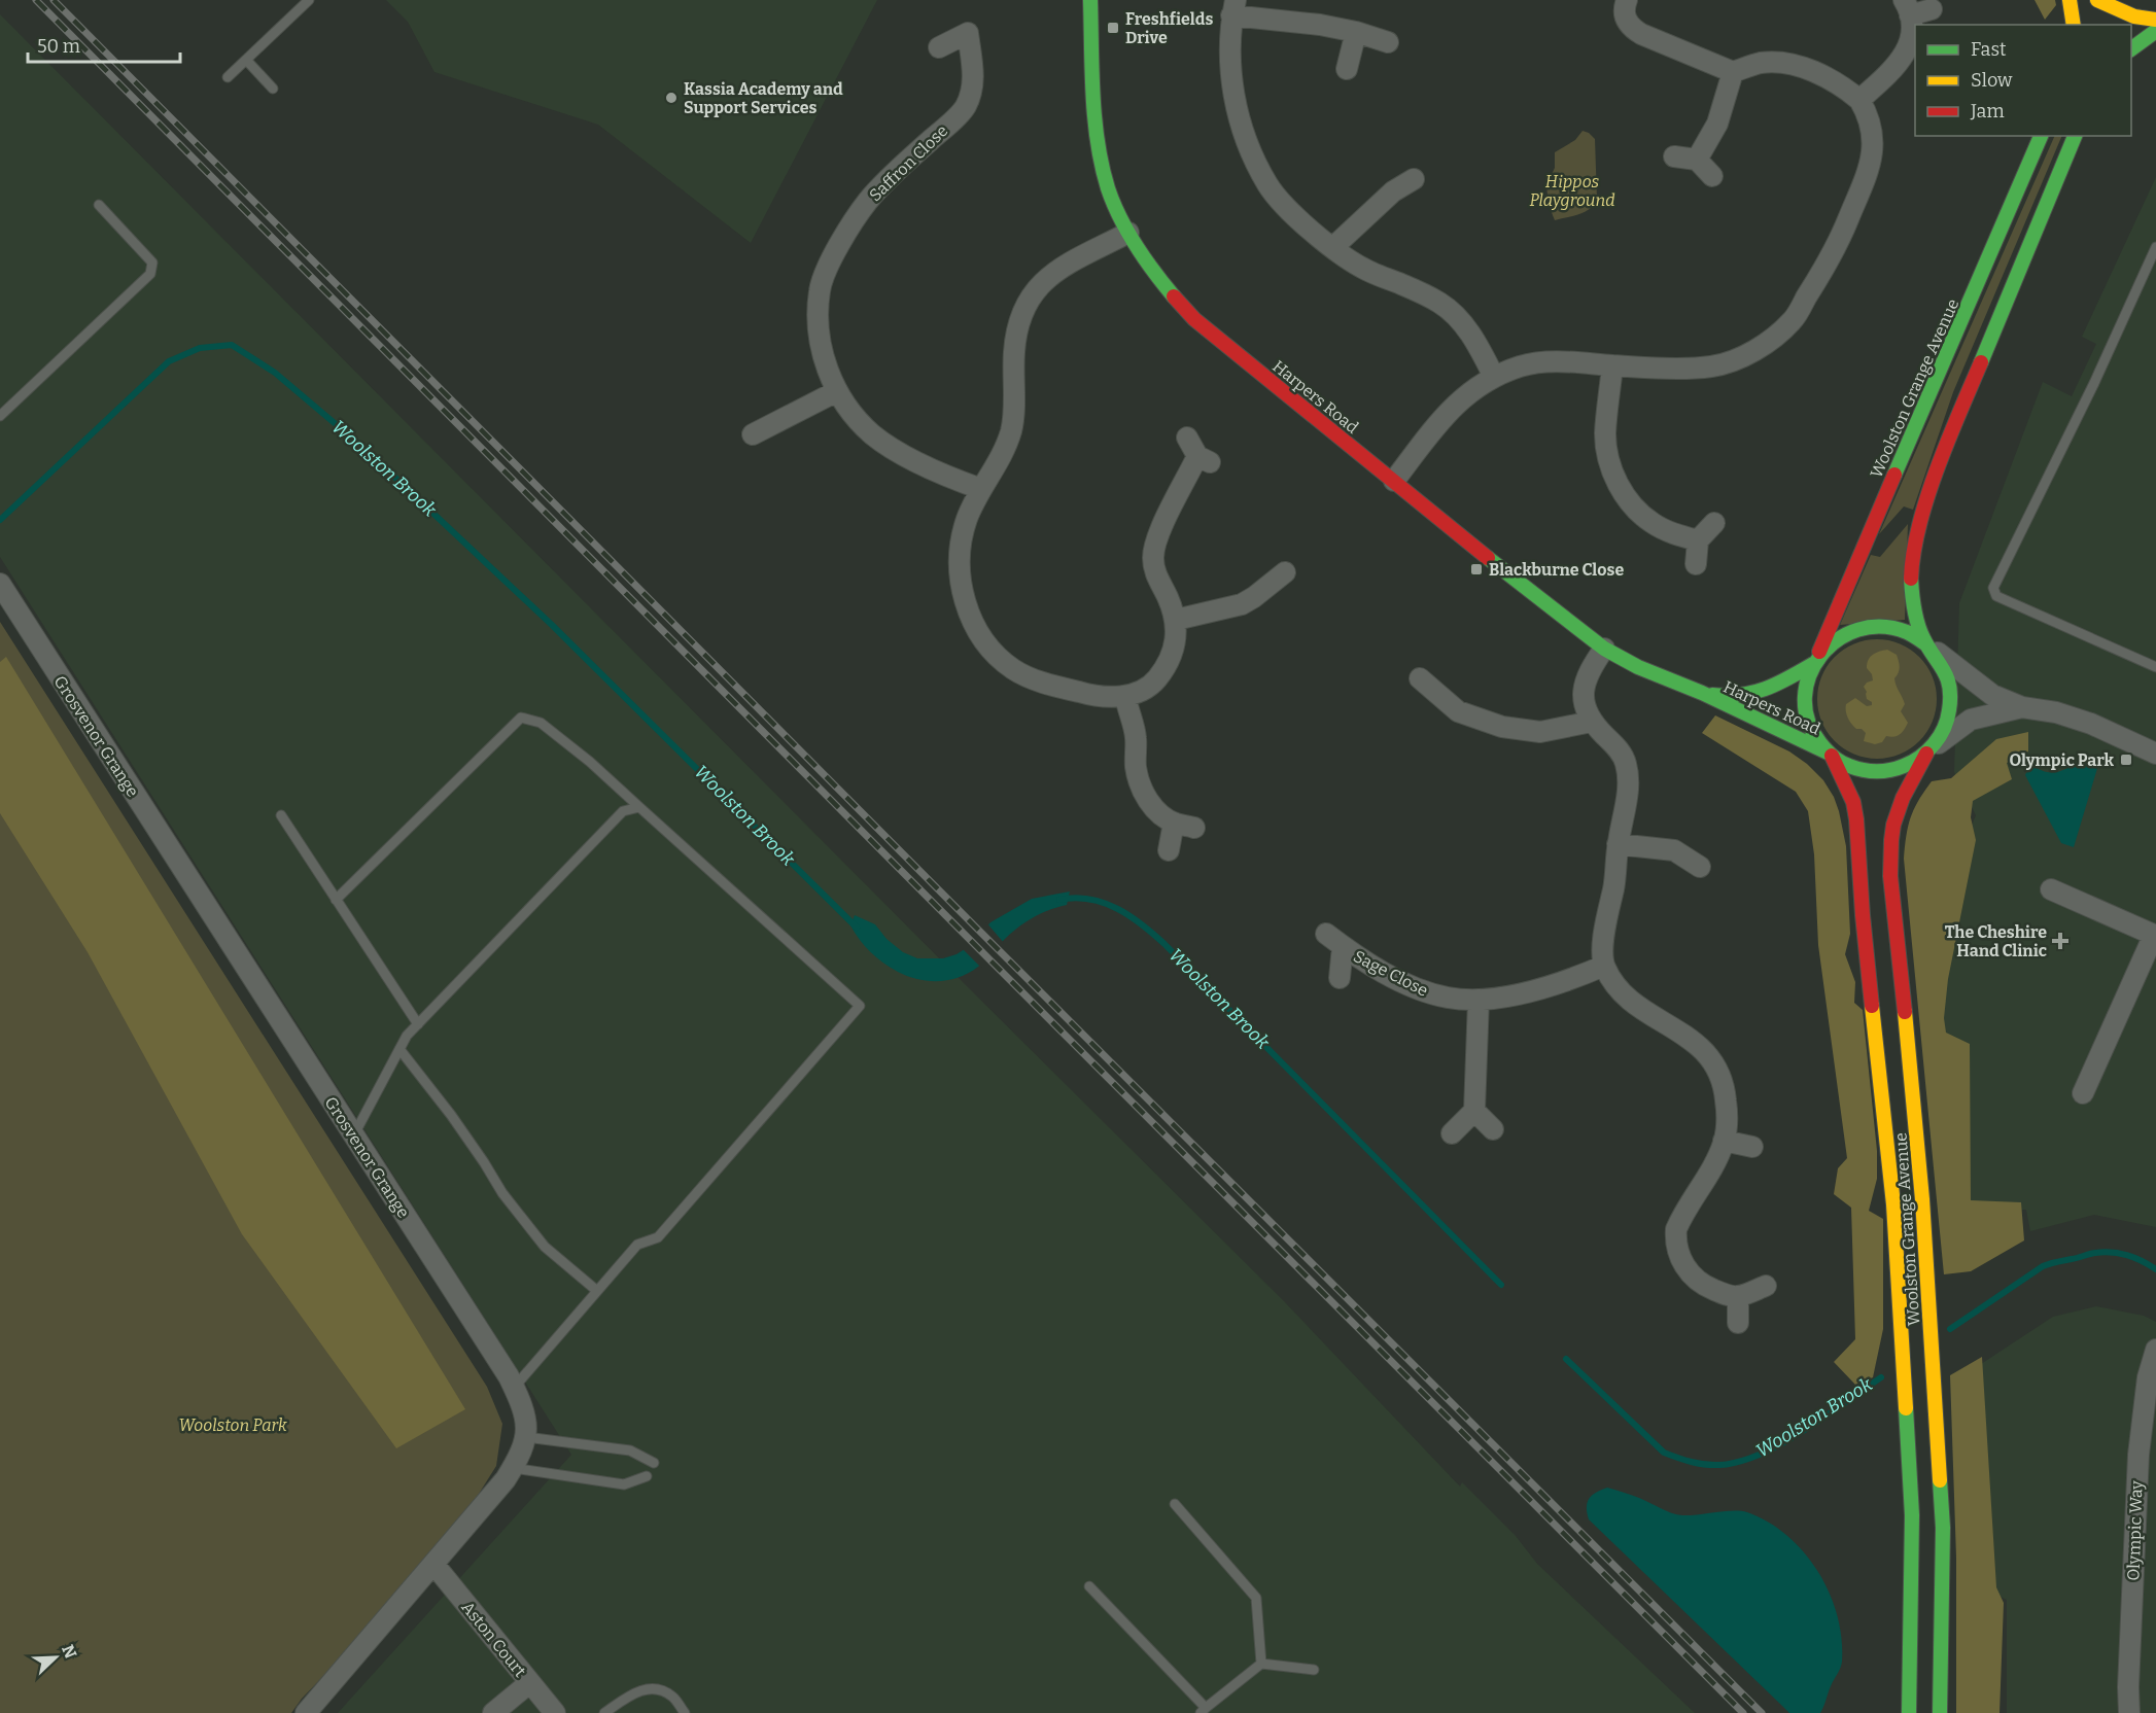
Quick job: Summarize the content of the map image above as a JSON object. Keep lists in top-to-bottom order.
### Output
{
  "streets": {
    "main road": ["Woolston Grange Avenue", "Harpers Road"],
    "street": [
      "Saffron Close",
      "Grosvenor Grange",
      "Sage Close",
      "Olympic Way",
      "Aston Court"
    ]
  },
  "crossings": [
    ["Woolston Grange Avenue", "Harpers Road"]
  ],
  "water": ["Woolston Brook"],
  "parks": ["Hippos Playground", "Woolston Park"],
  "places": {
    "transit": ["Freshfields Drive", "Blackburne Close", "Olympic Park"],
    "other": ["Kassia Academy and Support Services"],
    "health": ["The Cheshire Hand Clinic"]
  },
  "legend": ["Fast", "Slow", "Jam"],
  "scale_bar": "50 m",
  "north": "top right"
}
